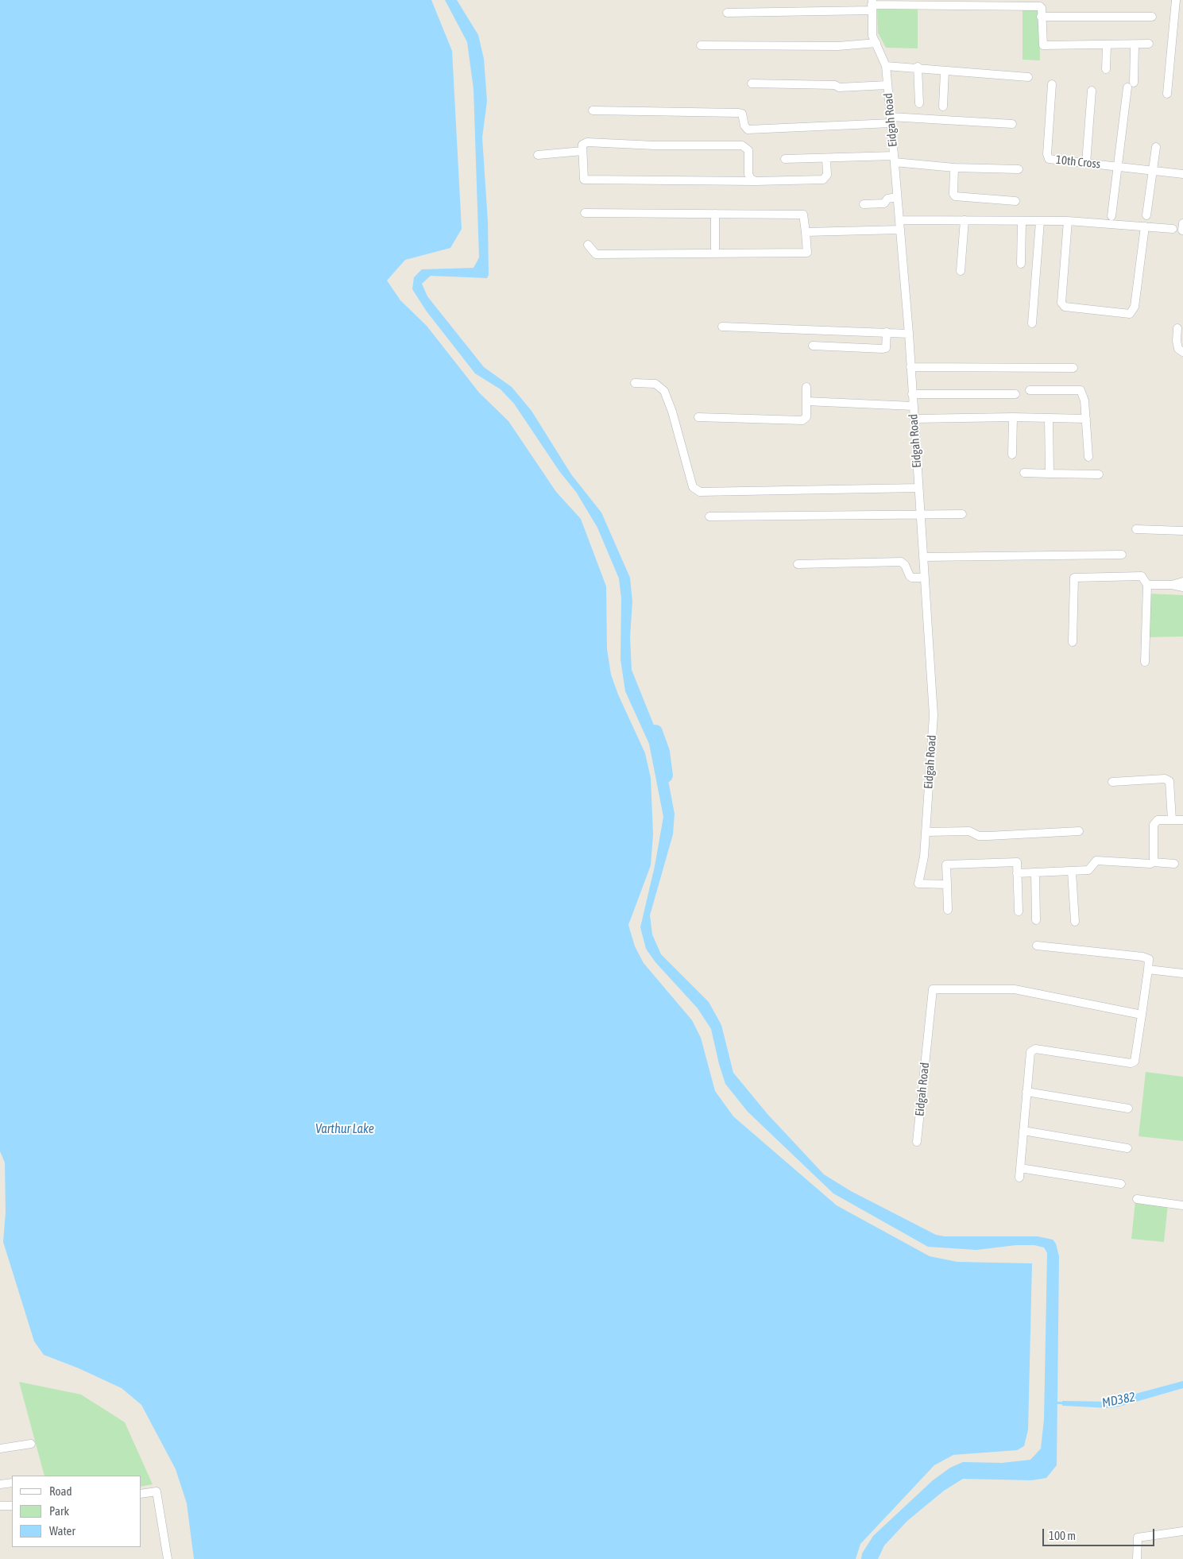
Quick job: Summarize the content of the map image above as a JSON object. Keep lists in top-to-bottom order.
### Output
{
  "streets": {
    "street": ["Eidgah Road", "10th Cross"]
  },
  "water": ["Varthur Lake", "MD382"],
  "legend": ["Road", "Park", "Water"],
  "scale_bar": "100 m"
}
